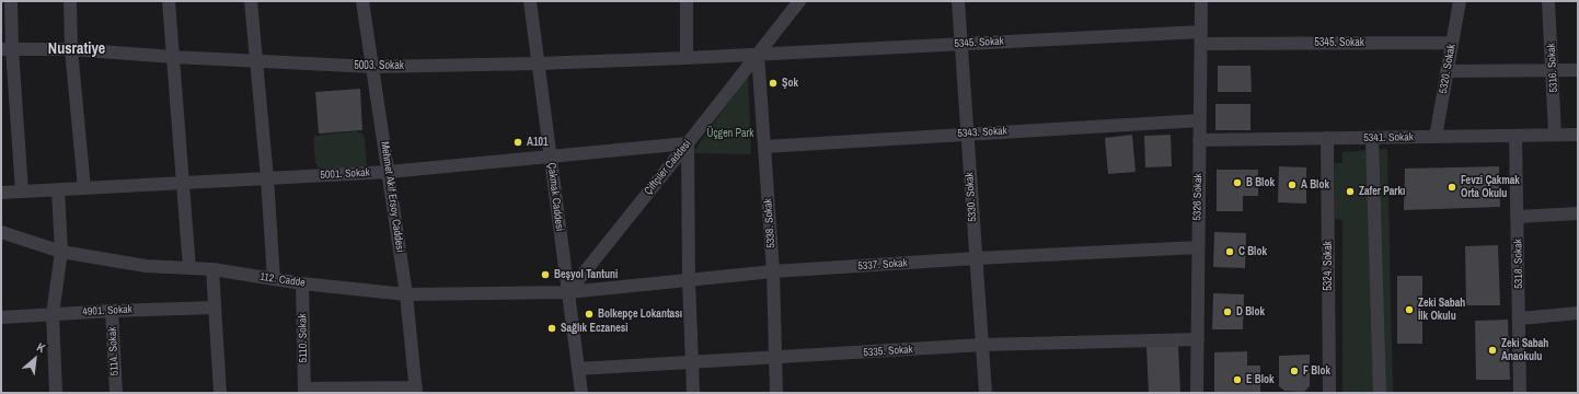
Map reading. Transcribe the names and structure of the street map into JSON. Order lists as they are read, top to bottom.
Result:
{
  "streets": {
    "street": [
      "5345. Sokak",
      "5003. Sokak",
      "5316. Sokak",
      "5320. Sokak",
      "5343. Sokak",
      "5341. Sokak",
      "Çiftçiler Caddesi",
      "5001. Sokak",
      "Mehmet Akif Ersoy Caddesi",
      "Çakmak Caddesi",
      "5330. Sokak",
      "5326 Sokak",
      "5338. Sokak",
      "5318. Sokak",
      "5337. Sokak",
      "5324. Sokak",
      "112. Cadde",
      "4901. Sokak",
      "5110. Sokak",
      "5114. Sokak",
      "5335. Sokak"
    ]
  },
  "crossings": [
    ["5345. Sokak", "5003. Sokak"],
    ["5345. Sokak", "5320. Sokak"],
    ["5345. Sokak", "Çiftçiler Caddesi"],
    ["5345. Sokak", "5330. Sokak"],
    ["5345. Sokak", "5326 Sokak"],
    ["5345. Sokak", "5338. Sokak"],
    ["5003. Sokak", "Çiftçiler Caddesi"],
    ["5003. Sokak", "Mehmet Akif Ersoy Caddesi"],
    ["5003. Sokak", "Çakmak Caddesi"],
    ["5003. Sokak", "5338. Sokak"],
    ["5316. Sokak", "5341. Sokak"],
    ["5320. Sokak", "5341. Sokak"],
    ["5343. Sokak", "5330. Sokak"],
    ["5343. Sokak", "5326 Sokak"],
    ["5343. Sokak", "5338. Sokak"],
    ["5341. Sokak", "5326 Sokak"],
    ["5341. Sokak", "5318. Sokak"],
    ["5341. Sokak", "5324. Sokak"],
    ["Çiftçiler Caddesi", "5001. Sokak"],
    ["Çiftçiler Caddesi", "Çakmak Caddesi"],
    ["Çiftçiler Caddesi", "5338. Sokak"],
    ["Çiftçiler Caddesi", "5337. Sokak"],
    ["Çiftçiler Caddesi", "112. Cadde"],
    ["5001. Sokak", "Mehmet Akif Ersoy Caddesi"],
    ["5001. Sokak", "Çakmak Caddesi"],
    ["Mehmet Akif Ersoy Caddesi", "112. Cadde"],
    ["Çakmak Caddesi", "5337. Sokak"],
    ["Çakmak Caddesi", "112. Cadde"],
    ["Çakmak Caddesi", "5335. Sokak"],
    ["5330. Sokak", "5337. Sokak"],
    ["5330. Sokak", "5335. Sokak"],
    ["5326 Sokak", "5337. Sokak"],
    ["5326 Sokak", "5335. Sokak"],
    ["5338. Sokak", "5337. Sokak"],
    ["5338. Sokak", "5335. Sokak"],
    ["5337. Sokak", "112. Cadde"],
    ["112. Cadde", "5110. Sokak"],
    ["4901. Sokak", "5114. Sokak"]
  ],
  "districts": ["Nusratiye"],
  "parks": ["Üçgen Park"],
  "places": [
    "Şok",
    "A101",
    "B Blok",
    "A Blok",
    "Fevzi Çakmak Orta Okulu",
    "Zafer Parkı",
    "C Blok",
    "Beşyol Tantuni",
    "Zeki Sabah İlk Okulu",
    "D Blok",
    "Bolkepçe Lokantası",
    "Sağlık Eczanesi",
    "Zeki Sabah Anaokulu",
    "F Blok",
    "E Blok"
  ],
  "north": "top right"
}
